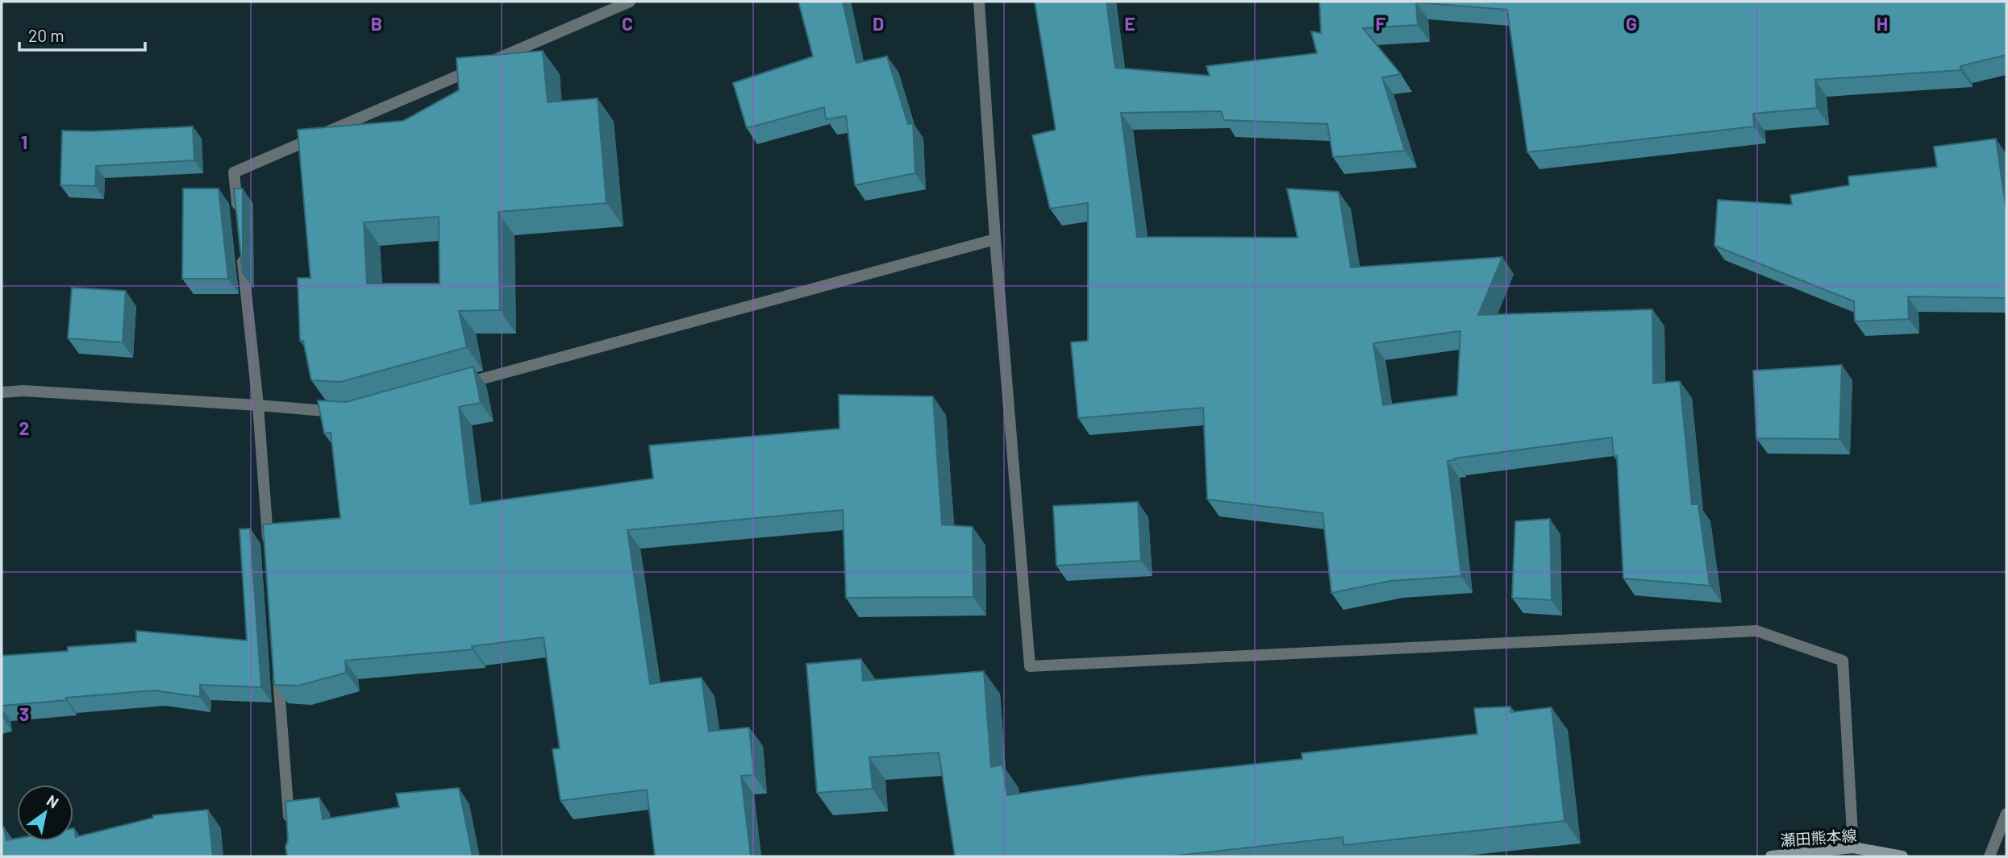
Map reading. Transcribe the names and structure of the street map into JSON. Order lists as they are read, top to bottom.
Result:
{
  "streets": {
    "main road": ["瀬田熊本線"]
  },
  "scale_bar": "20 m",
  "north": "top right",
  "grid": {
    "columns": [
      "B",
      "C",
      "D",
      "E",
      "F",
      "G",
      "H"
    ],
    "rows": ["1", "2", "3"]
  }
}
